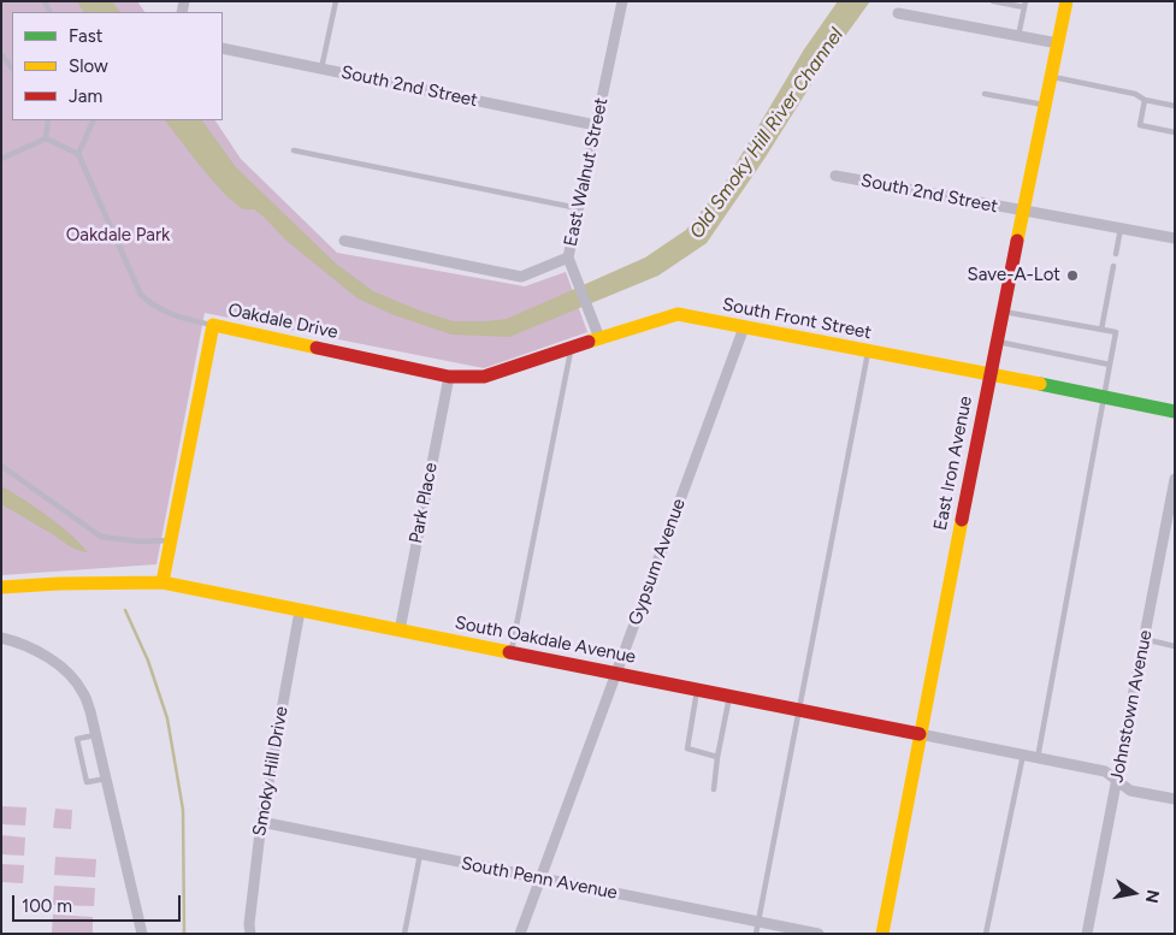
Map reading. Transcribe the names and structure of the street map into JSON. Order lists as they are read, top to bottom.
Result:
{
  "streets": {
    "street": [
      "South 2nd Street",
      "East Walnut Street",
      "South Front Street",
      "Oakdale Drive",
      "East Iron Avenue",
      "Park Place",
      "Gypsum Avenue",
      "South Oakdale Avenue",
      "Johnstown Avenue",
      "Smoky Hill Drive",
      "South Penn Avenue"
    ]
  },
  "crossings": [
    ["South 2nd Street", "East Walnut Street"],
    ["South 2nd Street", "East Iron Avenue"],
    ["East Walnut Street", "South Front Street"],
    ["East Walnut Street", "Oakdale Drive"],
    ["South Front Street", "Oakdale Drive"],
    ["South Front Street", "East Iron Avenue"],
    ["South Front Street", "Gypsum Avenue"],
    ["Oakdale Drive", "Park Place"],
    ["Oakdale Drive", "South Oakdale Avenue"],
    ["East Iron Avenue", "South Oakdale Avenue"],
    ["Park Place", "South Oakdale Avenue"],
    ["Gypsum Avenue", "South Oakdale Avenue"],
    ["Gypsum Avenue", "South Penn Avenue"],
    ["South Oakdale Avenue", "Smoky Hill Drive"],
    ["Smoky Hill Drive", "South Penn Avenue"]
  ],
  "water": ["Old Smoky Hill River Channel"],
  "parks": ["Oakdale Park"],
  "places": ["Save-A-Lot"],
  "legend": ["Fast", "Slow", "Jam"],
  "scale_bar": "100 m",
  "north": "right"
}
